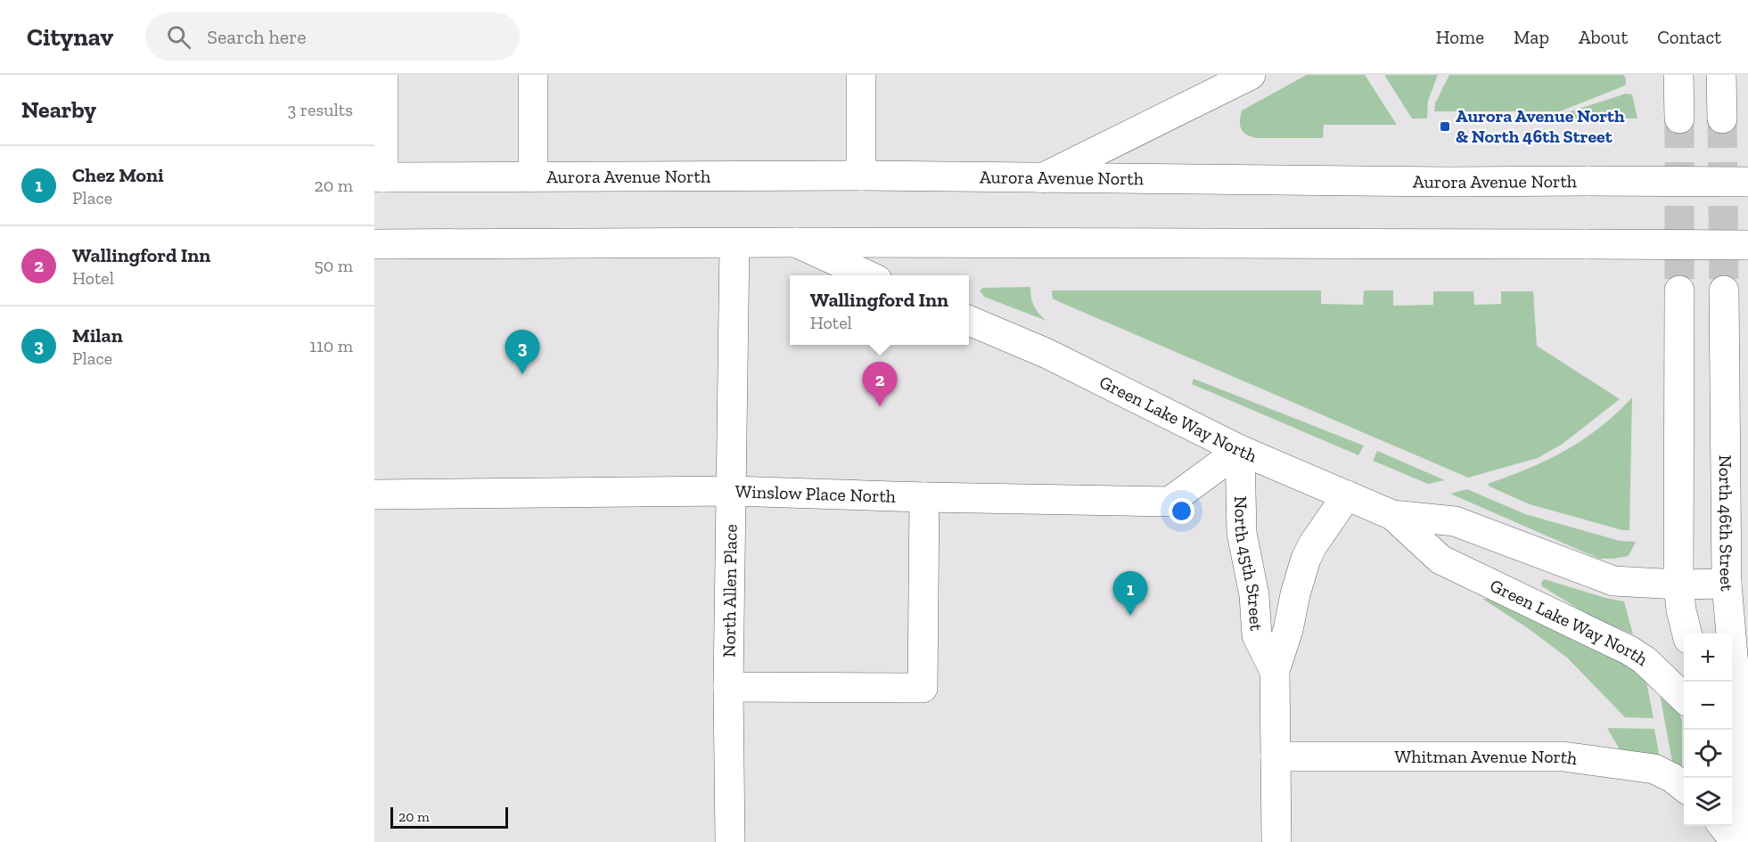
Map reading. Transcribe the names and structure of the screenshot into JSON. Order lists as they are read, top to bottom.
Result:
{
  "streets": {
    "main road": [
      "Aurora Avenue North",
      "Green Lake Way North",
      "Winslow Place North",
      "North 46th Street",
      "North 45th Street",
      "North Allen Place",
      "Whitman Avenue North"
    ]
  },
  "crossings": [
    ["Green Lake Way North", "Winslow Place North"],
    ["Green Lake Way North", "North 46th Street"],
    ["Green Lake Way North", "North 45th Street"],
    ["Winslow Place North", "North 45th Street"],
    ["Winslow Place North", "North Allen Place"],
    ["North 45th Street", "Whitman Avenue North"]
  ],
  "places": {
    "transit": ["Aurora Avenue North & North 46th Street"]
  },
  "scale_bar": "20 m",
  "page": {
    "header": "Citynav",
    "search": "Search here",
    "nav": [
      "Home",
      "Map",
      "About",
      "Contact"
    ],
    "heading": ["Nearby", "3 results"],
    "list": [
      {
        "mark": "1",
        "name": "Chez Moni",
        "note": "Place",
        "value": "20 m"
      },
      {
        "mark": "2",
        "name": "Wallingford Inn",
        "note": "Hotel",
        "value": "50 m"
      },
      {
        "mark": "3",
        "name": "Milan",
        "note": "Place",
        "value": "110 m"
      }
    ],
    "popup": ["Wallingford Inn", "Hotel"],
    "pins": ["3", "2", "1"],
    "map_buttons": ["+", "−"],
    "scale": "20 m"
  }
}
